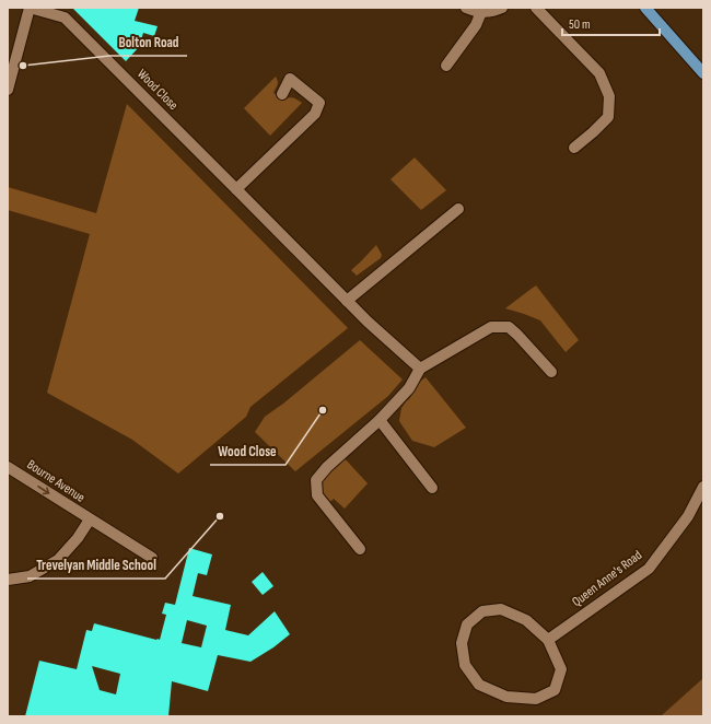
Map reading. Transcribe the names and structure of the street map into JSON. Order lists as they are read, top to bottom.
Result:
{
  "streets": {
    "street": ["Wood Close", "Bourne Avenue", "Queen Anne's Road"]
  },
  "one_way": ["Bourne Avenue"],
  "places": ["Bolton Road", "Wood Close", "Trevelyan Middle School"],
  "scale_bar": "50 m"
}
